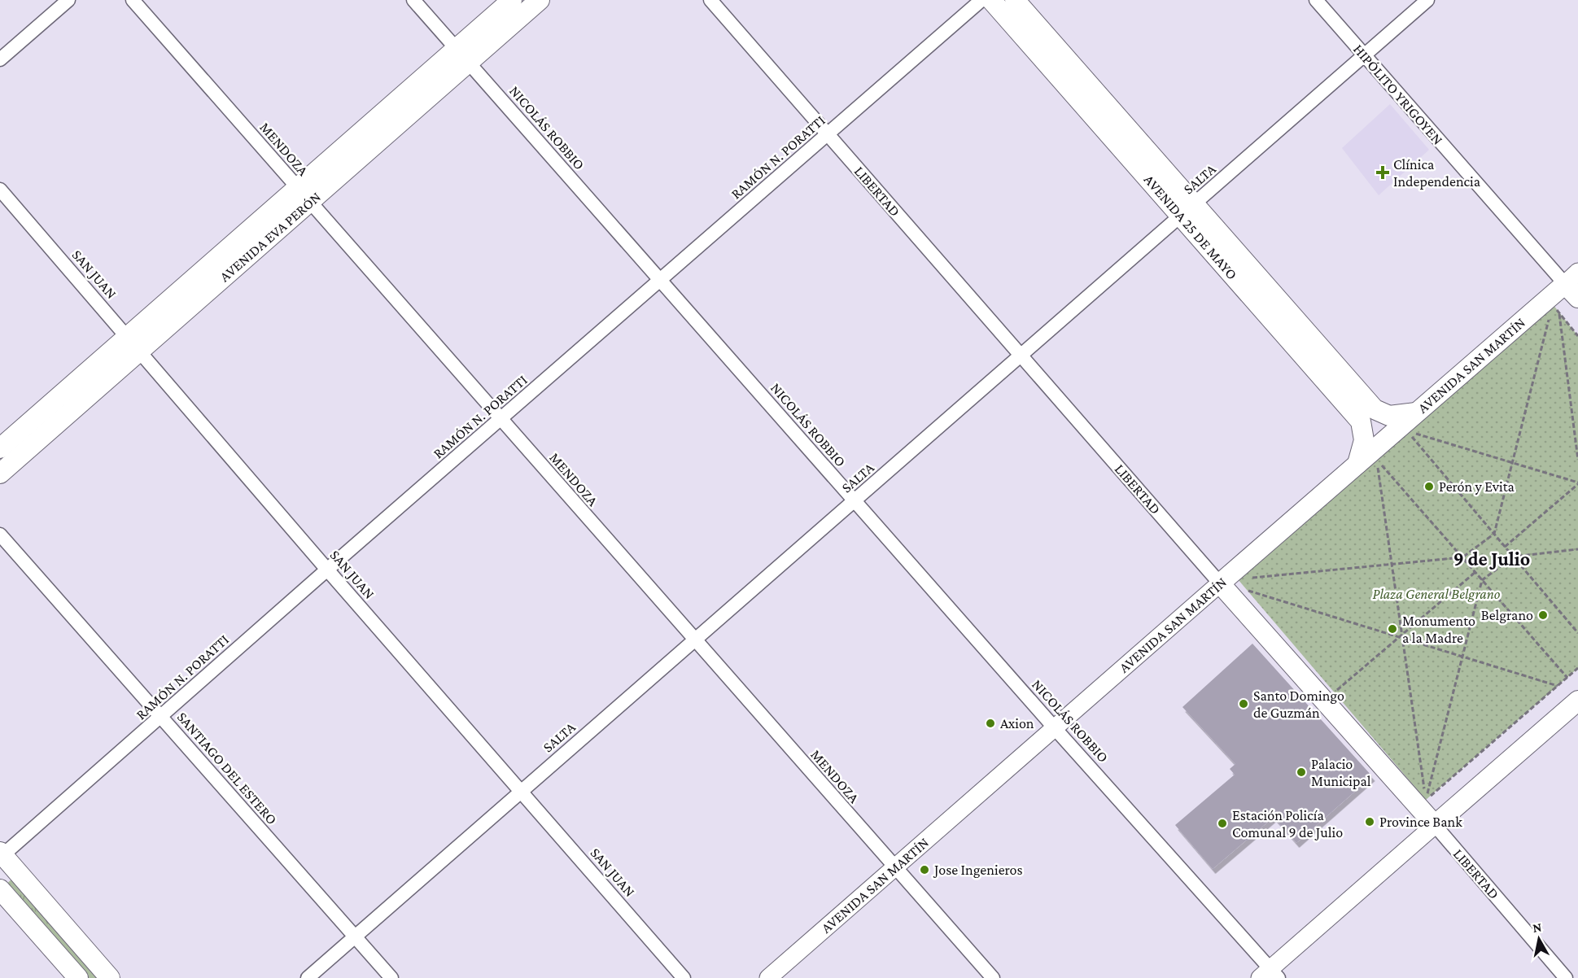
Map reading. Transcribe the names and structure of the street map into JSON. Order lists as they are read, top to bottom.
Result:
{
  "streets": {
    "main road": [
      "LIBERTAD",
      "AVENIDA 25 DE MAYO",
      "AVENIDA EVA PERÓN",
      "AVENIDA SAN MARTÍN"
    ],
    "street": [
      "HIPÓLITO YRIGOYEN",
      "NICOLÁS ROBBIO",
      "MENDOZA",
      "RAMÓN N. PORATTI",
      "SALTA",
      "SAN JUAN",
      "SANTIAGO DEL ESTERO"
    ]
  },
  "crossings": [
    ["HIPÓLITO YRIGOYEN", "SALTA"],
    ["HIPÓLITO YRIGOYEN", "AVENIDA SAN MARTÍN"],
    ["NICOLÁS ROBBIO", "RAMÓN N. PORATTI"],
    ["NICOLÁS ROBBIO", "SALTA"],
    ["NICOLÁS ROBBIO", "AVENIDA EVA PERÓN"],
    ["NICOLÁS ROBBIO", "AVENIDA SAN MARTÍN"],
    ["MENDOZA", "RAMÓN N. PORATTI"],
    ["MENDOZA", "SALTA"],
    ["MENDOZA", "AVENIDA EVA PERÓN"],
    ["MENDOZA", "AVENIDA SAN MARTÍN"],
    ["RAMÓN N. PORATTI", "LIBERTAD"],
    ["RAMÓN N. PORATTI", "SAN JUAN"],
    ["RAMÓN N. PORATTI", "SANTIAGO DEL ESTERO"],
    ["SALTA", "LIBERTAD"],
    ["SALTA", "AVENIDA 25 DE MAYO"],
    ["SALTA", "SAN JUAN"],
    ["SALTA", "SANTIAGO DEL ESTERO"],
    ["LIBERTAD", "AVENIDA SAN MARTÍN"],
    ["AVENIDA 25 DE MAYO", "AVENIDA SAN MARTÍN"],
    ["AVENIDA EVA PERÓN", "SAN JUAN"]
  ],
  "districts": ["9 de Julio"],
  "parks": ["Plaza General Belgrano"],
  "places": {
    "health": ["Clínica Independencia"],
    "other": [
      "Perón y Evita",
      "Belgrano",
      "Monumento a la Madre",
      "Santo Domingo de Guzmán",
      "Axion",
      "Palacio Municipal",
      "Province Bank",
      "Estación Policía Comunal 9 de Julio",
      "Jose Ingenieros"
    ]
  },
  "north": "top"
}
